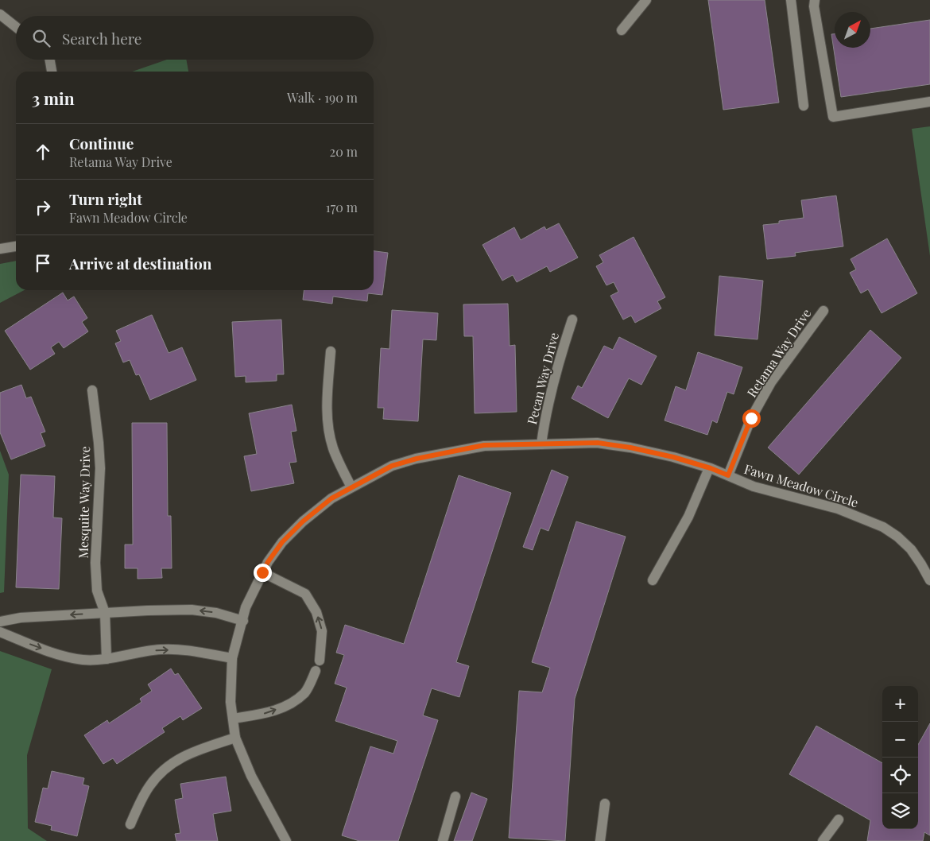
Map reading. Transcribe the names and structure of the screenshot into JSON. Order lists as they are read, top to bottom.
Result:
{
  "streets": {
    "street": [
      "Retama Way Drive",
      "Pecan Way Drive",
      "Fawn Meadow Circle",
      "Mesquite Way Drive"
    ]
  },
  "crossings": [
    ["Retama Way Drive", "Fawn Meadow Circle"],
    ["Pecan Way Drive", "Fawn Meadow Circle"]
  ],
  "north": "top right",
  "page": {
    "search": "Search here",
    "heading": ["3 min", "Walk · 190 m"],
    "list": [
      ["Continue", "Retama Way Drive", "20 m"],
      ["Turn right", "Fawn Meadow Circle", "170 m"],
      "Arrive at destination"
    ],
    "map_buttons": ["+", "−"]
  }
}
